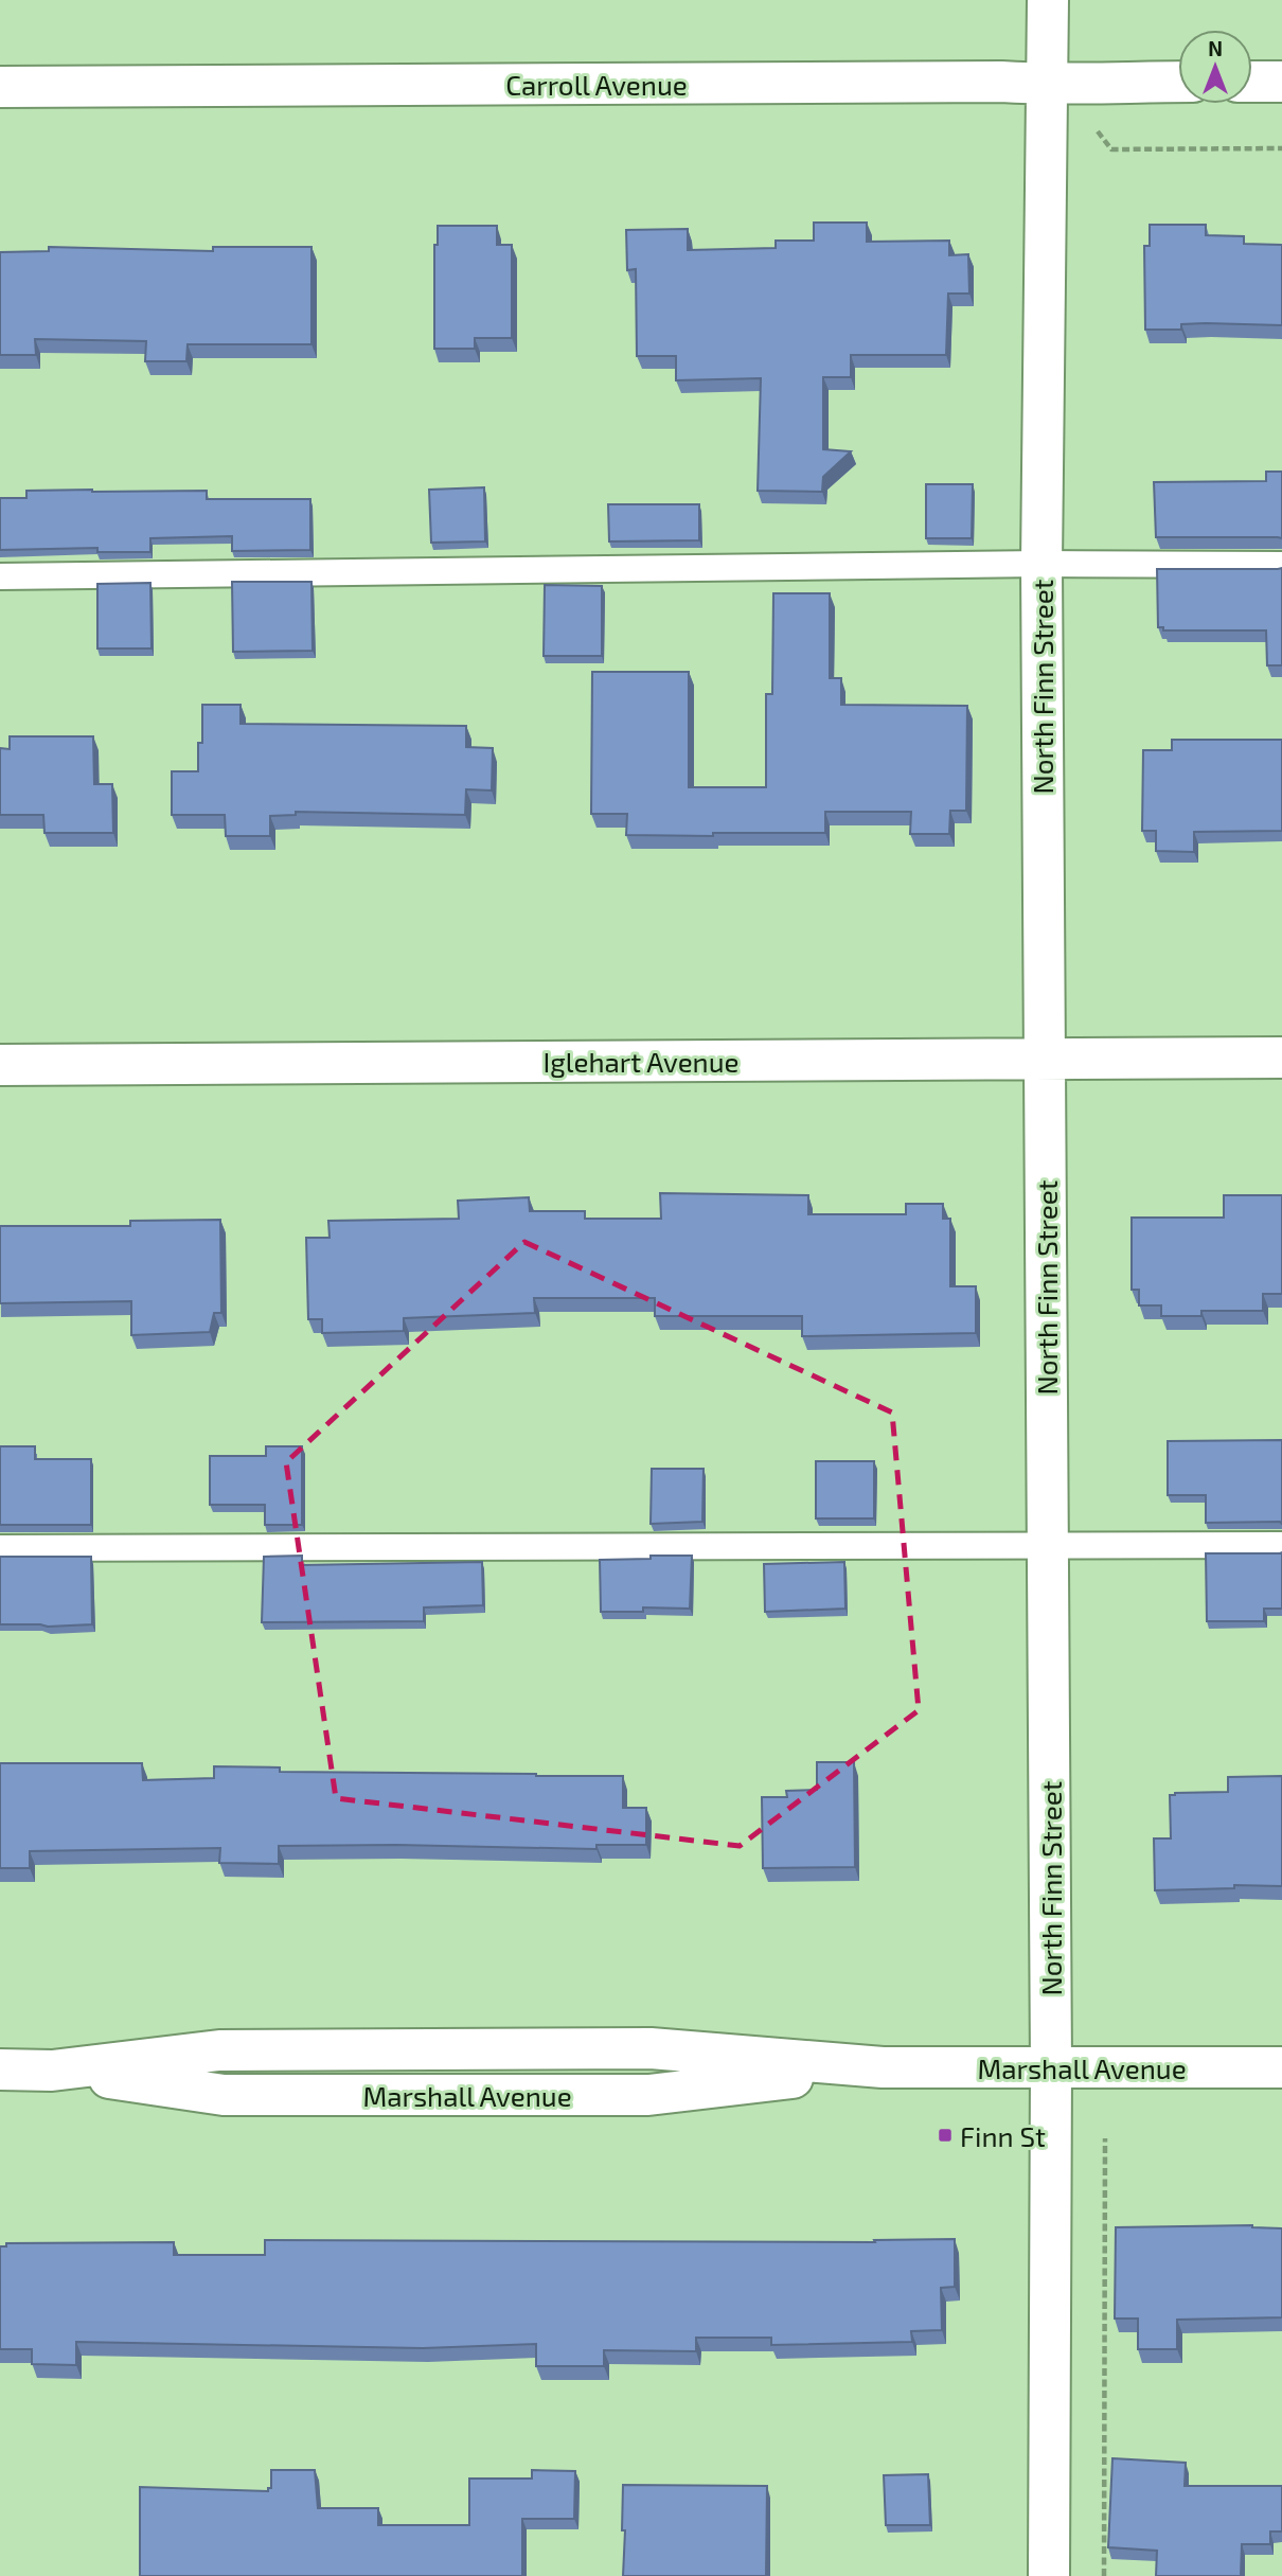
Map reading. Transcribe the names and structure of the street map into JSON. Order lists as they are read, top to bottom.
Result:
{
  "streets": {
    "street": [
      "Carroll Avenue",
      "North Finn Street",
      "Iglehart Avenue",
      "Marshall Avenue"
    ]
  },
  "crossings": [
    ["Carroll Avenue", "North Finn Street"],
    ["North Finn Street", "Iglehart Avenue"],
    ["North Finn Street", "Marshall Avenue"]
  ],
  "places": {
    "transit": ["Finn St"]
  },
  "north": "top"
}
